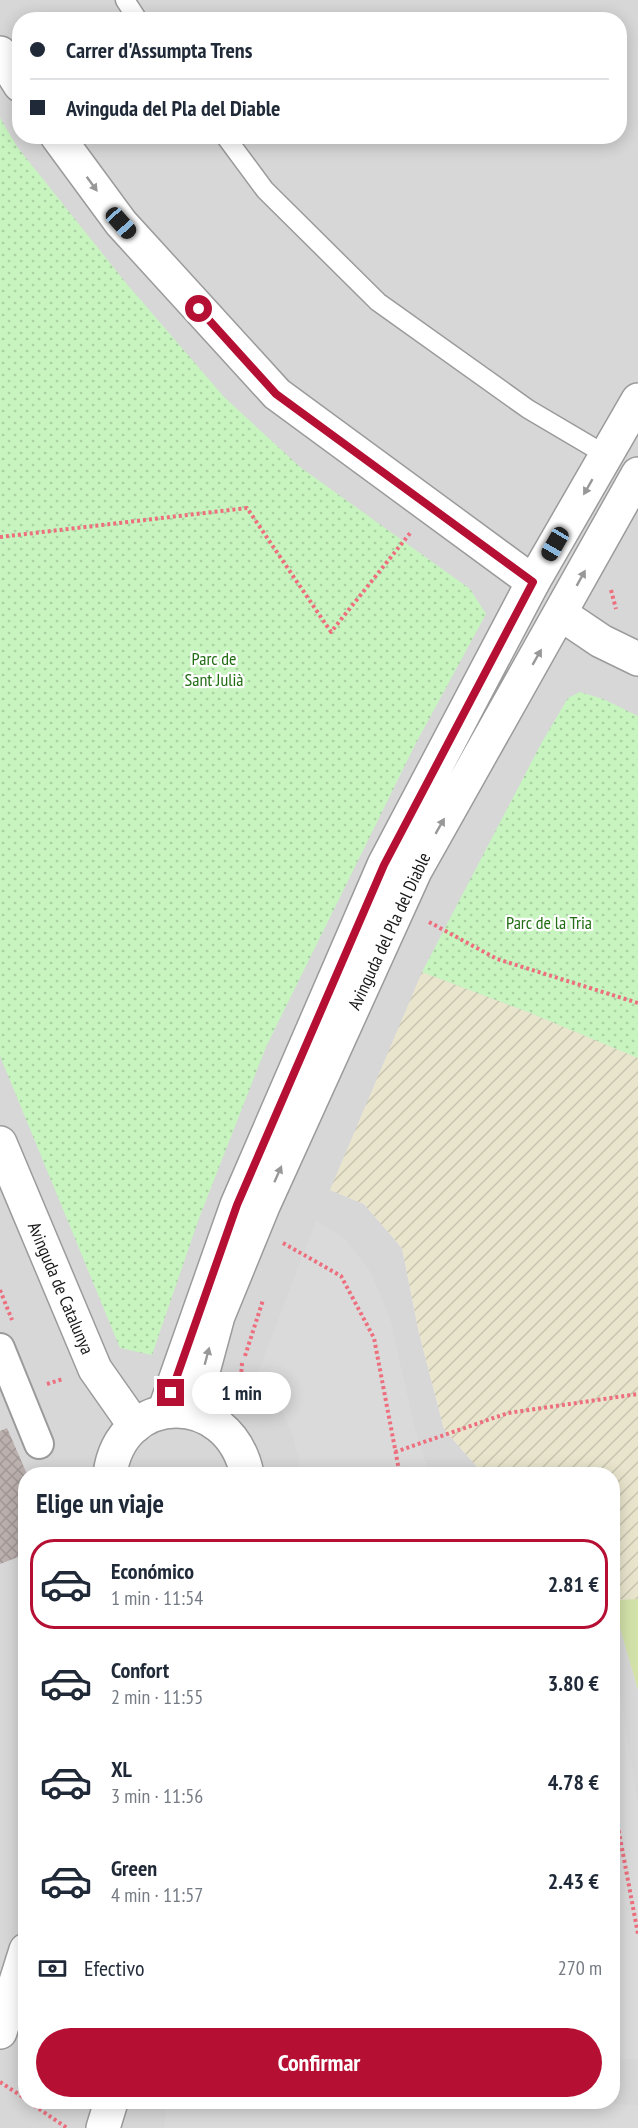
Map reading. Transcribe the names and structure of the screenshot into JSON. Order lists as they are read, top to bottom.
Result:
{
  "streets": {
    "street": ["Avinguda del Pla del Diable", "Avinguda de Catalunya"]
  },
  "parks": ["Parc de Sant Julià", "Parc de la Tria"],
  "page": {
    "banner": ["Carrer d'Assumpta Trens", "Avinguda del Pla del Diable"],
    "bubble": "1 min",
    "heading": "Elige un viaje",
    "list": [
      {
        "name": "Económico",
        "note": "1 min · 11:54",
        "value": "2.81 €"
      },
      {
        "name": "Confort",
        "note": "2 min · 11:55",
        "value": "3.80 €"
      },
      {
        "name": "XL",
        "note": "3 min · 11:56",
        "value": "4.78 €"
      },
      {
        "name": "Green",
        "note": "4 min · 11:57",
        "value": "2.43 €"
      }
    ],
    "pay": ["Efectivo", "270 m"],
    "buttons": "Confirmar"
  }
}
